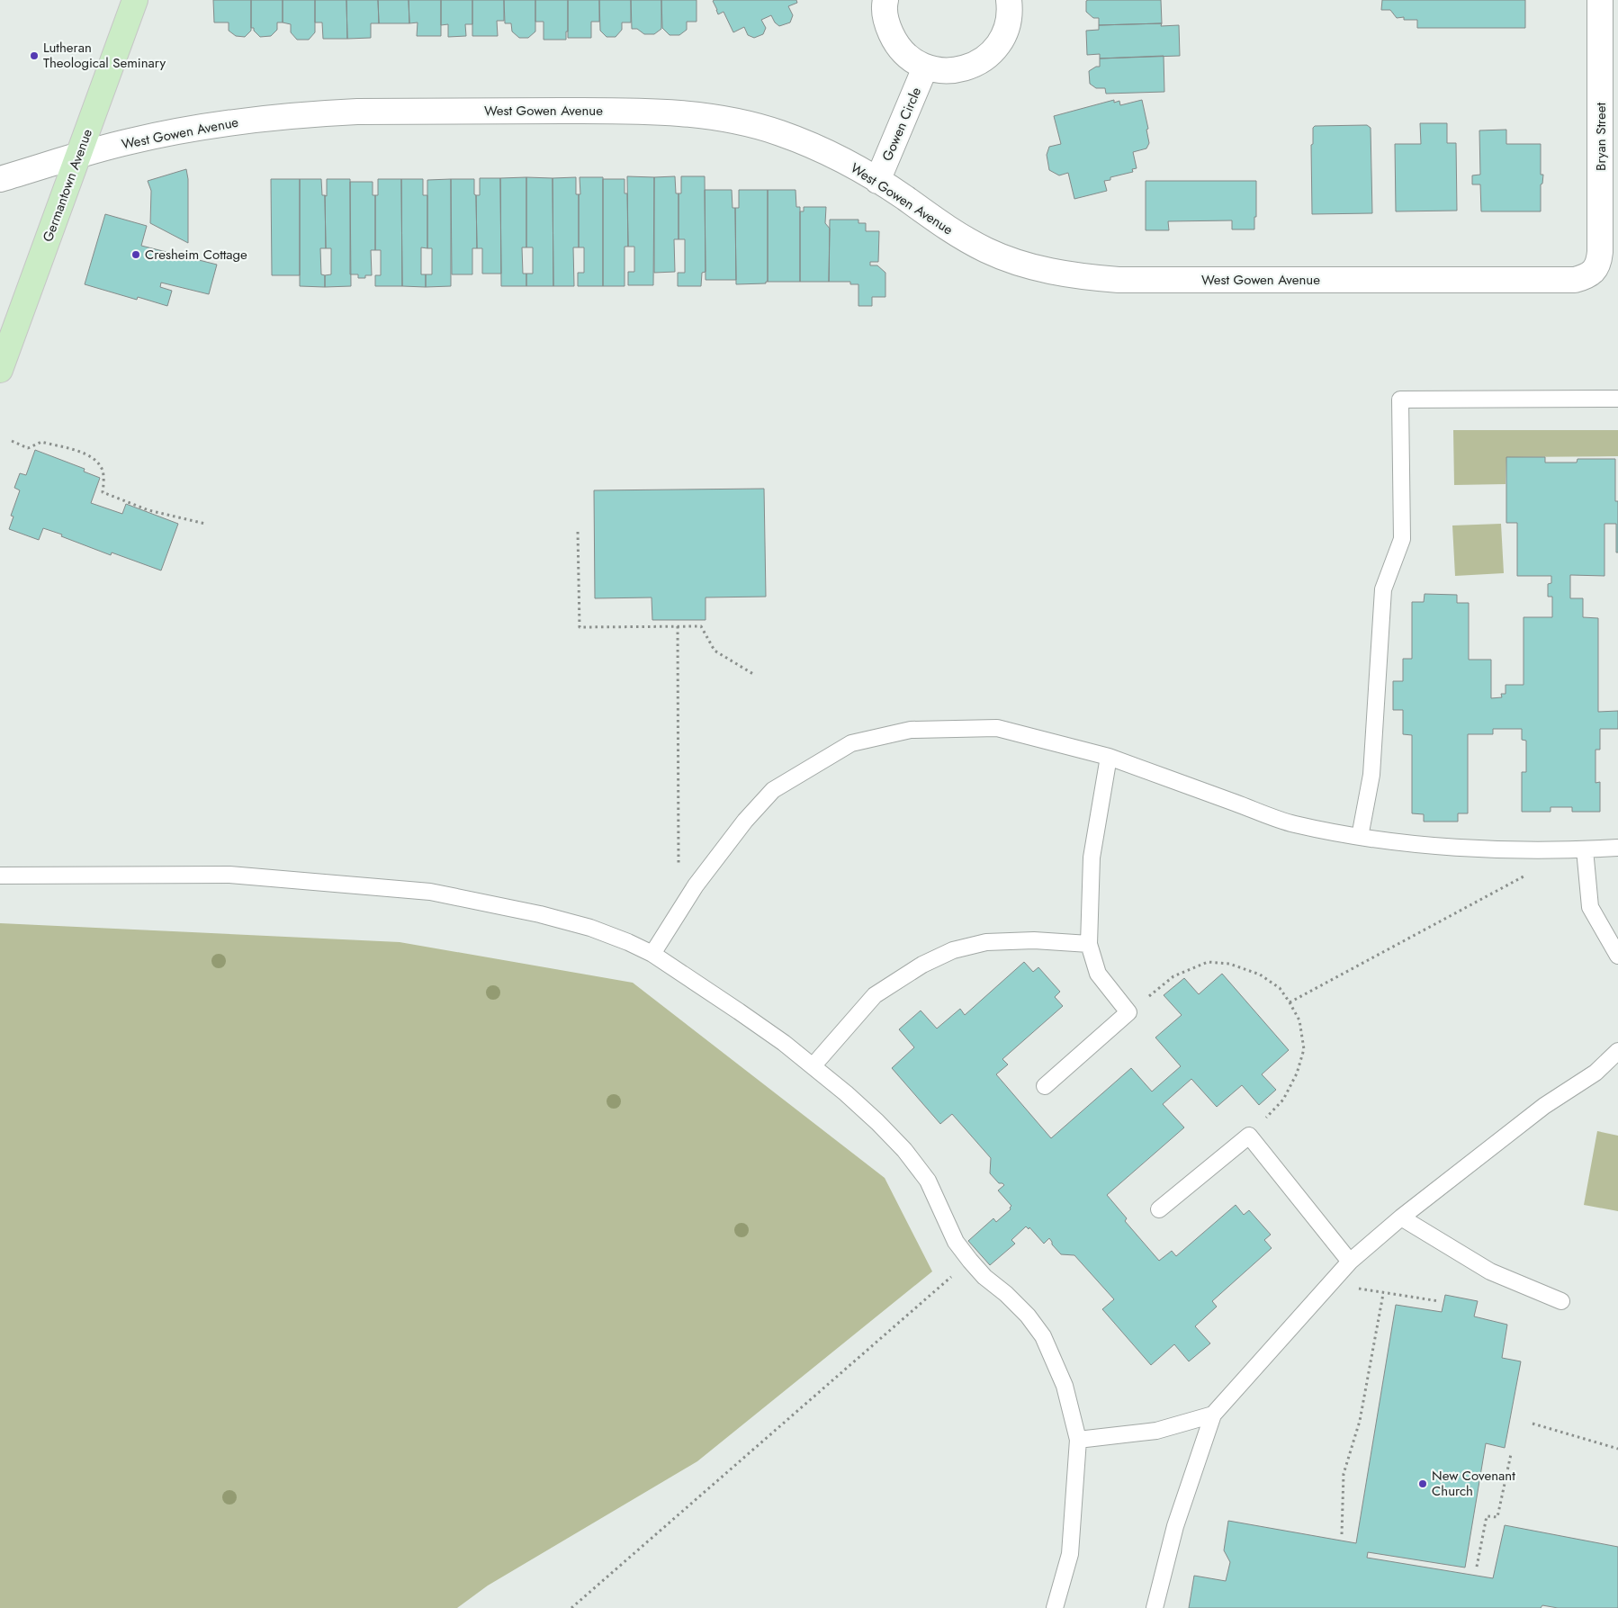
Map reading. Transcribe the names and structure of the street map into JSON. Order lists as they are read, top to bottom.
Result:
{
  "streets": {
    "main road": ["Germantown Avenue"],
    "street": ["West Gowen Avenue", "Gowen Circle", "Bryan Street"]
  },
  "crossings": [
    ["West Gowen Avenue", "Gowen Circle"],
    ["West Gowen Avenue", "Bryan Street"],
    ["West Gowen Avenue", "Germantown Avenue"]
  ],
  "places": ["Lutheran Theological Seminary", "Cresheim Cottage", "New Covenant Church"]
}
